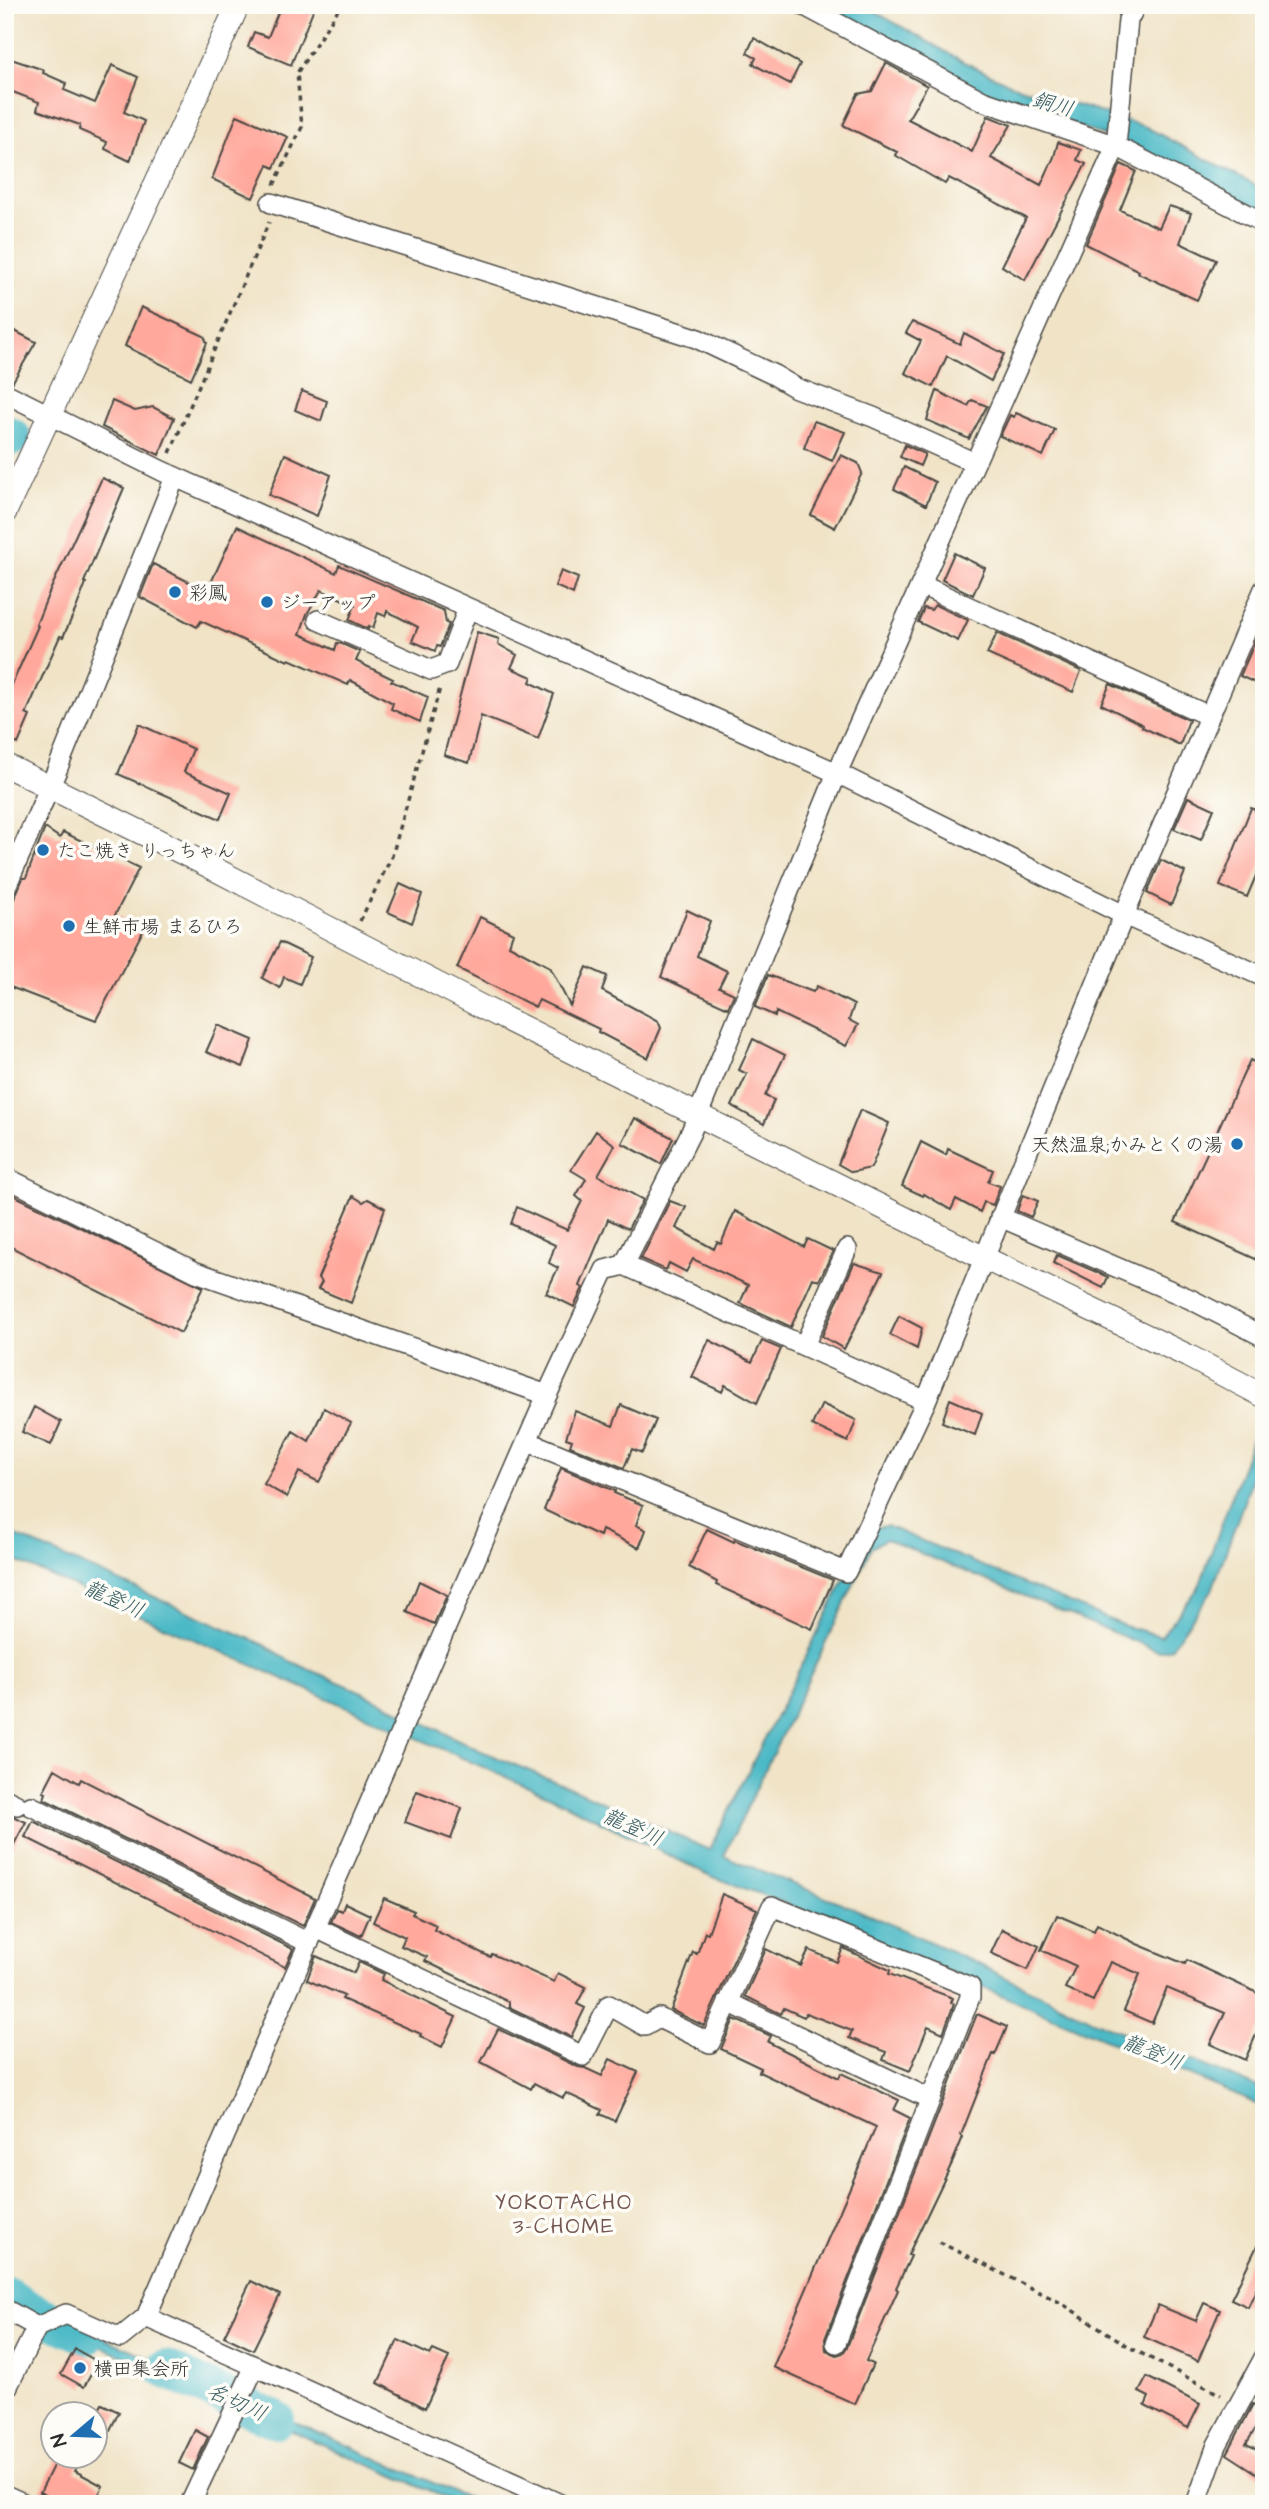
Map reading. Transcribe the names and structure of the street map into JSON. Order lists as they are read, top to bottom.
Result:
{
  "districts": ["YOKOTACHO 3-CHOME"],
  "water": ["銅川", "龍登川", "名切川"],
  "places": [
    "彩鳳",
    "ジーアップ",
    "たこ焼き りっちゃん",
    "生鮮市場 まるひろ",
    "天然温泉;かみとくの湯",
    "横田集会所"
  ],
  "north": "left"
}
